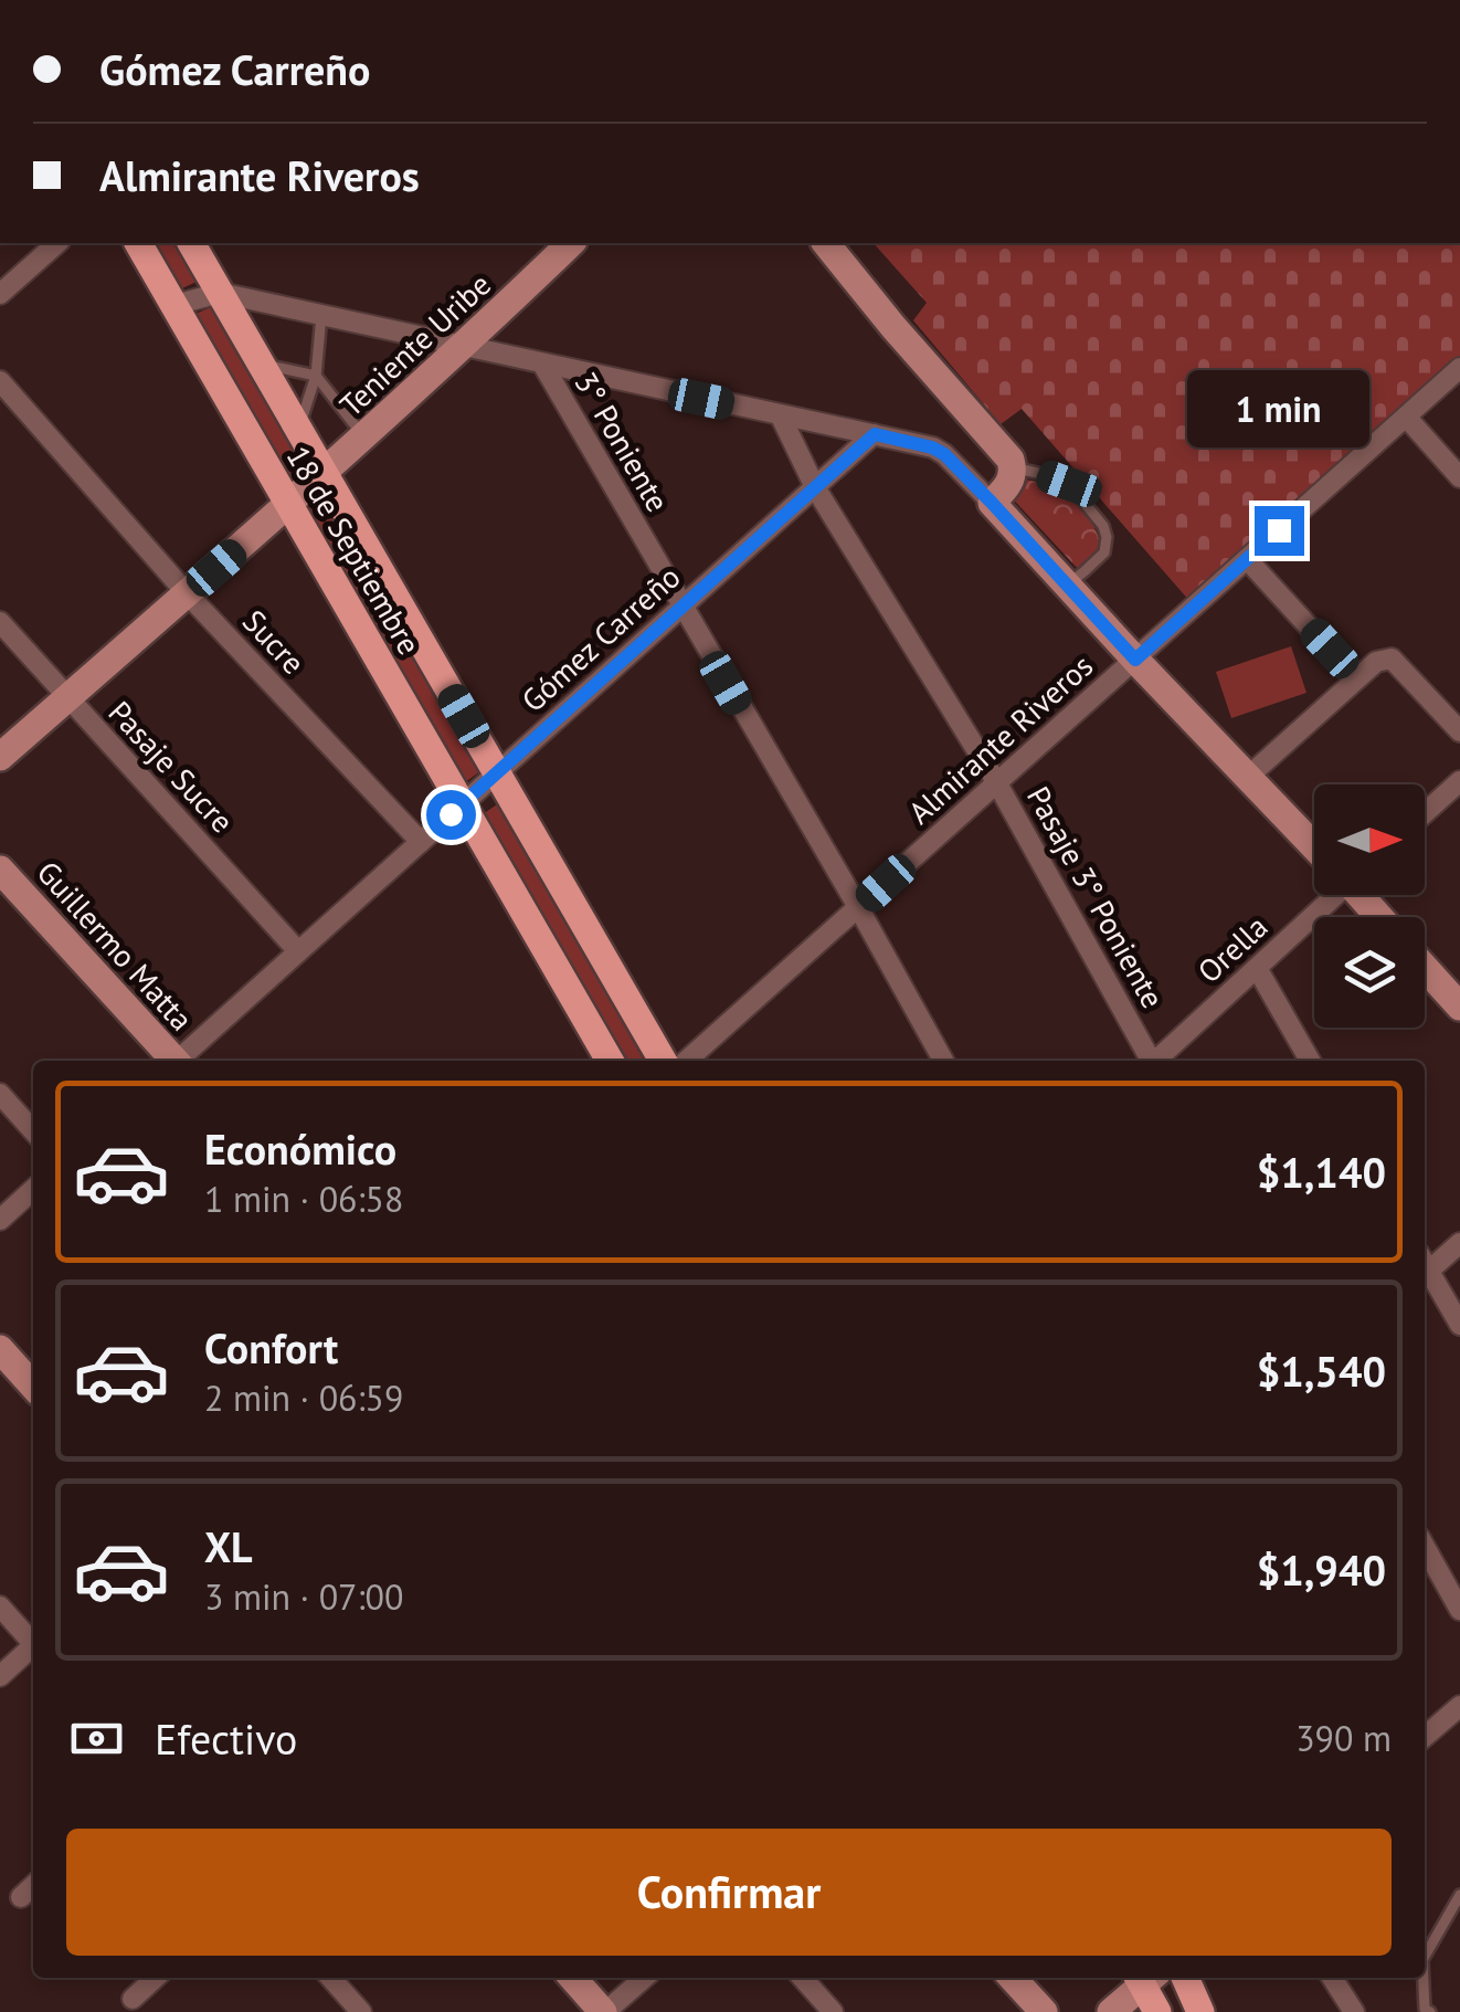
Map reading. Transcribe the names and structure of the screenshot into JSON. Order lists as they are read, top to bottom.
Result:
{
  "streets": {
    "main road": ["18 de Septiembre"],
    "street": [
      "Teniente Uribe",
      "3° Poniente",
      "Gómez Carreño",
      "Sucre",
      "Almirante Riveros",
      "Pasaje Sucre",
      "Pasaje 3° Poniente",
      "Guillermo Matta",
      "Orella"
    ]
  },
  "crossings": [
    ["Teniente Uribe", "18 de Septiembre"],
    ["Teniente Uribe", "Sucre"],
    ["Teniente Uribe", "Pasaje Sucre"],
    ["3° Poniente", "Gómez Carreño"],
    ["3° Poniente", "Almirante Riveros"],
    ["18 de Septiembre", "Gómez Carreño"],
    ["Gómez Carreño", "Sucre"],
    ["Gómez Carreño", "Pasaje Sucre"],
    ["Gómez Carreño", "Pasaje 3° Poniente"],
    ["Almirante Riveros", "Pasaje 3° Poniente"]
  ],
  "north": "right",
  "page": {
    "banner": ["Gómez Carreño", "Almirante Riveros"],
    "bubble": "1 min",
    "list": [
      {
        "name": "Económico",
        "note": "1 min · 06:58",
        "value": "$1,140"
      },
      {
        "name": "Confort",
        "note": "2 min · 06:59",
        "value": "$1,540"
      },
      {
        "name": "XL",
        "note": "3 min · 07:00",
        "value": "$1,940"
      }
    ],
    "pay": ["Efectivo", "390 m"],
    "buttons": "Confirmar"
  }
}
